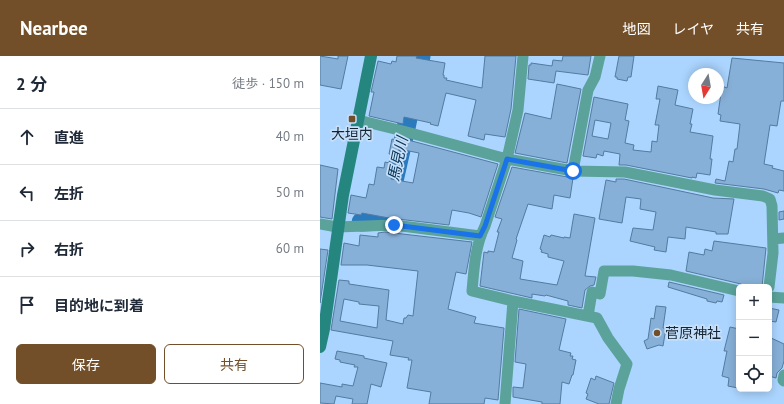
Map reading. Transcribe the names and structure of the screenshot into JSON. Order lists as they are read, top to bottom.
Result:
{
  "water": ["馬見川"],
  "places": {
    "transit": ["大垣内"],
    "other": ["菅原神社"]
  },
  "north": "bottom",
  "page": {
    "header": "Nearbee",
    "nav": ["地図", "レイヤ", "共有"],
    "heading": ["2 分", "徒歩 · 150 m"],
    "list": [
      ["直進", "40 m"],
      ["左折", "50 m"],
      ["右折", "60 m"],
      "目的地に到着"
    ],
    "map_buttons": ["+", "−"],
    "buttons": ["保存", "共有"]
  }
}
